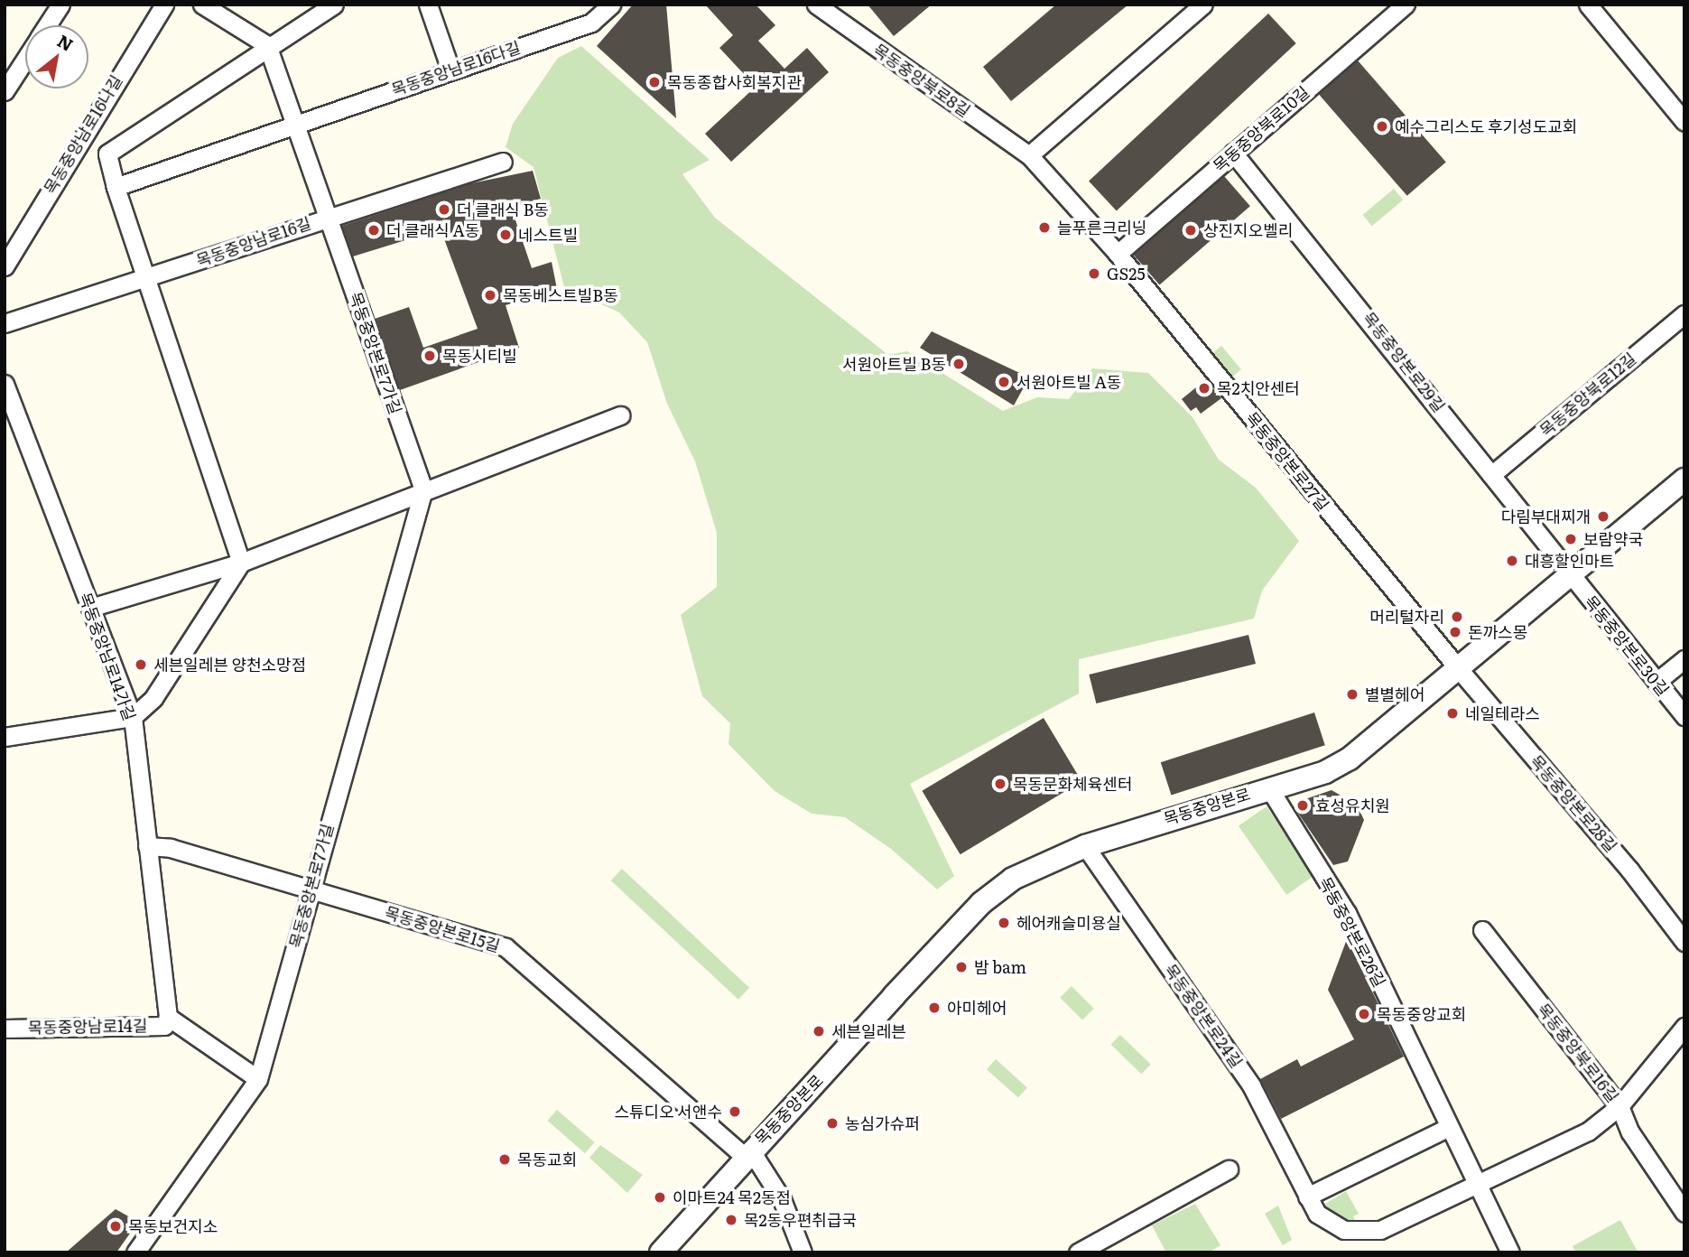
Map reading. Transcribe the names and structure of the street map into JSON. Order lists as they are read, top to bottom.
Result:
{
  "streets": {
    "street": [
      "목동중앙남로16다길",
      "목동중앙북로8길",
      "목동중앙북로10길",
      "목동중앙남로16나길",
      "목동중앙남로16길",
      "목동중앙본로7가길",
      "목동중앙본로29길",
      "목동중앙북로12길",
      "목동중앙본로27길",
      "목동중앙본로30길",
      "목동중앙남로14가길",
      "목동중앙본로28길",
      "목동중앙본로",
      "목동중앙본로15길",
      "목동중앙본로26길",
      "목동중앙본로24길",
      "목동중앙남로14길",
      "목동중앙북로16길"
    ]
  },
  "crossings": [
    ["목동중앙북로8길", "목동중앙북로10길"],
    ["목동중앙북로8길", "목동중앙본로27길"],
    ["목동중앙북로10길", "목동중앙본로29길"],
    ["목동중앙북로10길", "목동중앙본로27길"],
    ["목동중앙남로16길", "목동중앙본로7가길"],
    ["목동중앙본로7가길", "목동중앙본로15길"],
    ["목동중앙본로7가길", "목동중앙남로14길"],
    ["목동중앙본로29길", "목동중앙북로12길"],
    ["목동중앙본로29길", "목동중앙본로30길"],
    ["목동중앙본로29길", "목동중앙본로"],
    ["목동중앙본로27길", "목동중앙본로28길"],
    ["목동중앙본로27길", "목동중앙본로"],
    ["목동중앙본로30길", "목동중앙본로"],
    ["목동중앙남로14가길", "목동중앙본로15길"],
    ["목동중앙남로14가길", "목동중앙남로14길"],
    ["목동중앙본로28길", "목동중앙본로"],
    ["목동중앙본로", "목동중앙본로15길"],
    ["목동중앙본로", "목동중앙본로26길"],
    ["목동중앙본로", "목동중앙본로24길"],
    ["목동중앙본로26길", "목동중앙본로24길"]
  ],
  "places": [
    "목동종합사회복지관",
    "예수그리스도 후기성도교회",
    "더 클래식 B동",
    "늘푸른크리닝",
    "더 클래식 A동",
    "상진지오벨리",
    "네스트빌",
    "GS25",
    "목동베스트빌B동",
    "목동시티빌",
    "서원아트빌 B동",
    "서원아트빌 A동",
    "목2치안센터",
    "다림부대찌개",
    "보람약국",
    "대흥할인마트",
    "머리털자리",
    "돈까스몽",
    "세븐일레븐 양천소망점",
    "별별헤어",
    "네일테라스",
    "목동문화체육센터",
    "효성유치원",
    "헤어캐슬미용실",
    "밤 bam",
    "아미헤어",
    "목동중앙교회",
    "세븐일레븐",
    "스튜디오 서앤수",
    "농심가슈퍼",
    "목동교회",
    "이마트24 목2동점",
    "목2동우편취급국",
    "목동보건지소"
  ],
  "north": "top right"
}
